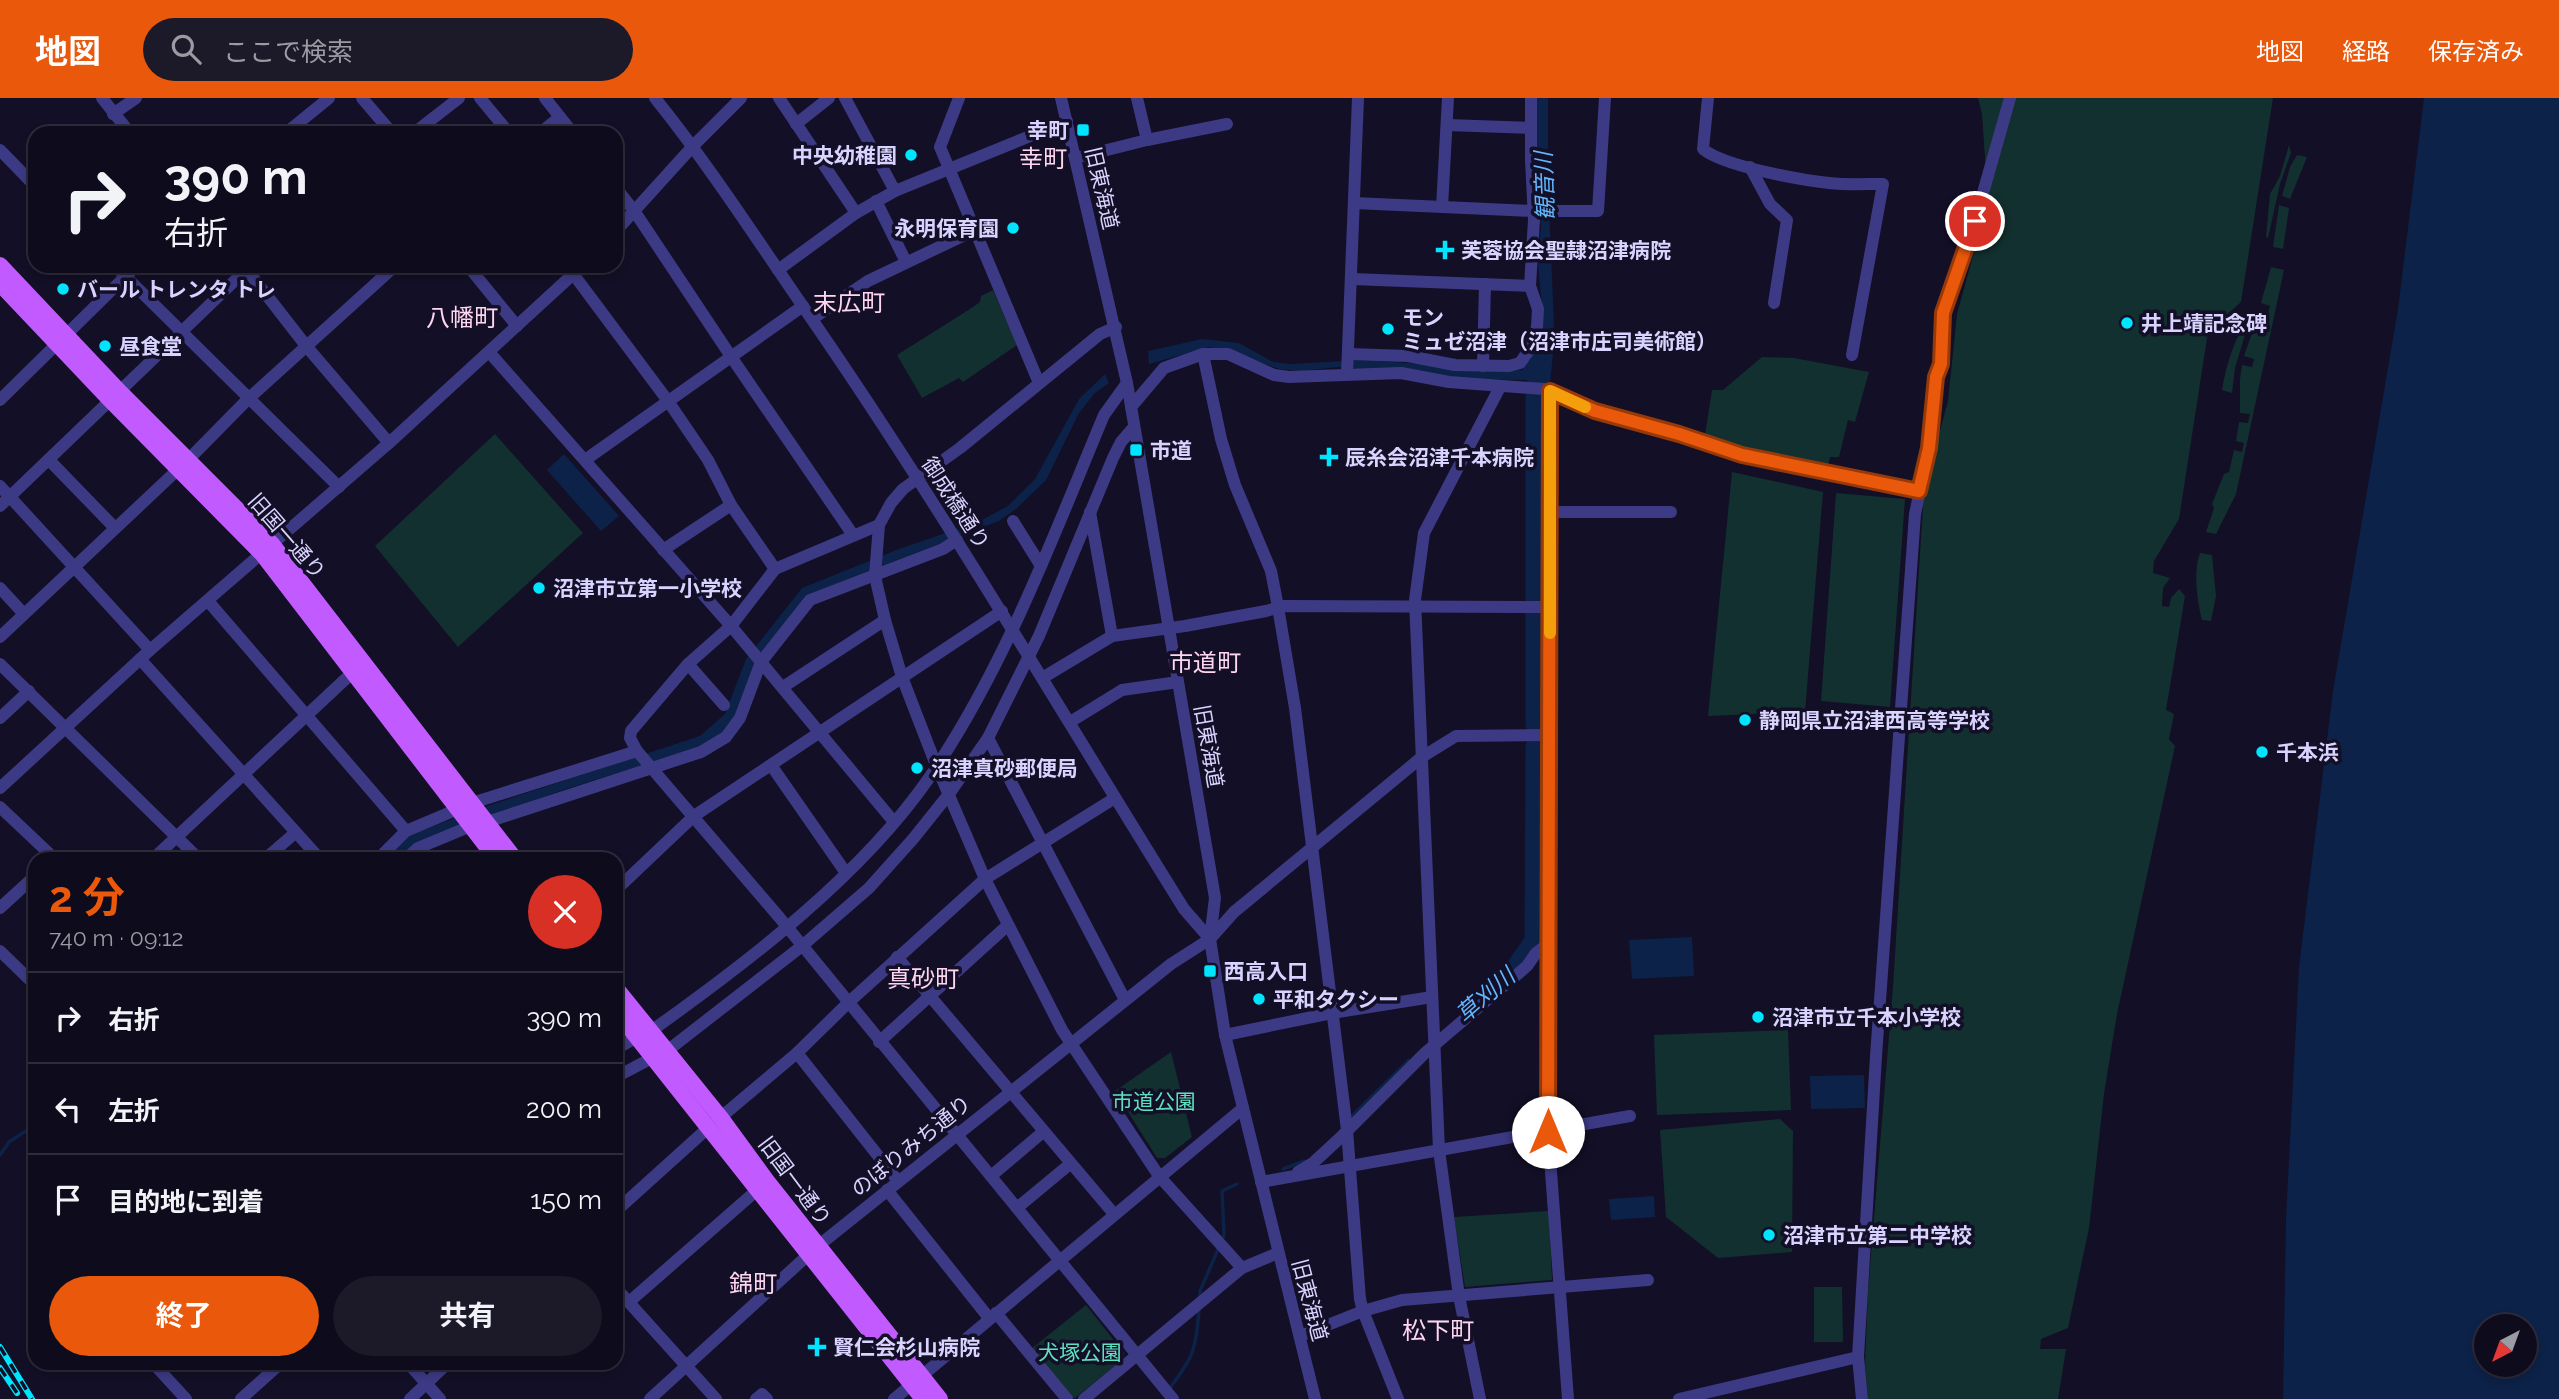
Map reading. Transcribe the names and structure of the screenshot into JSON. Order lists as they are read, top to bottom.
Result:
{
  "streets": {
    "main road": ["旧国一通り"],
    "street": ["旧東海道", "御成橋通り", "のぼりみち通り"]
  },
  "crossings": [
    ["旧東海道", "御成橋通り"],
    ["旧東海道", "のぼりみち通り"],
    ["御成橋通り", "のぼりみち通り"],
    ["旧国一通り", "のぼりみち通り"]
  ],
  "districts": [
    "幸町",
    "末広町",
    "八幡町",
    "市道町",
    "真砂町",
    "錦町",
    "松下町"
  ],
  "water": ["観音川", "草刈川"],
  "parks": ["市道公園", "犬塚公園"],
  "places": {
    "transit": ["幸町", "市道", "西高入口"],
    "other": [
      "中央幼稚園",
      "永明保育園",
      "バール トレンタ トレ",
      "井上靖記念碑",
      "モン ミュゼ沼津（沼津市庄司美術館）",
      "昼食堂",
      "沼津市立第一小学校",
      "静岡県立沼津西高等学校",
      "千本浜",
      "沼津真砂郵便局",
      "平和タクシー",
      "沼津市立千本小学校",
      "沼津市立第二中学校"
    ],
    "health": ["芙蓉協会聖隷沼津病院", "辰糸会沼津千本病院", "賢仁会杉山病院"]
  },
  "north": "bottom left",
  "page": {
    "header": "地図",
    "search": "ここで検索",
    "nav": ["地図", "経路", "保存済み"],
    "turn": ["390 m", "右折"],
    "heading": ["2 分", "740 m · 09:12"],
    "list": [
      {
        "name": "右折",
        "value": "390 m"
      },
      {
        "name": "左折",
        "value": "200 m"
      },
      {
        "name": "目的地に到着",
        "value": "150 m"
      }
    ],
    "buttons": ["終了", "共有"]
  }
}
